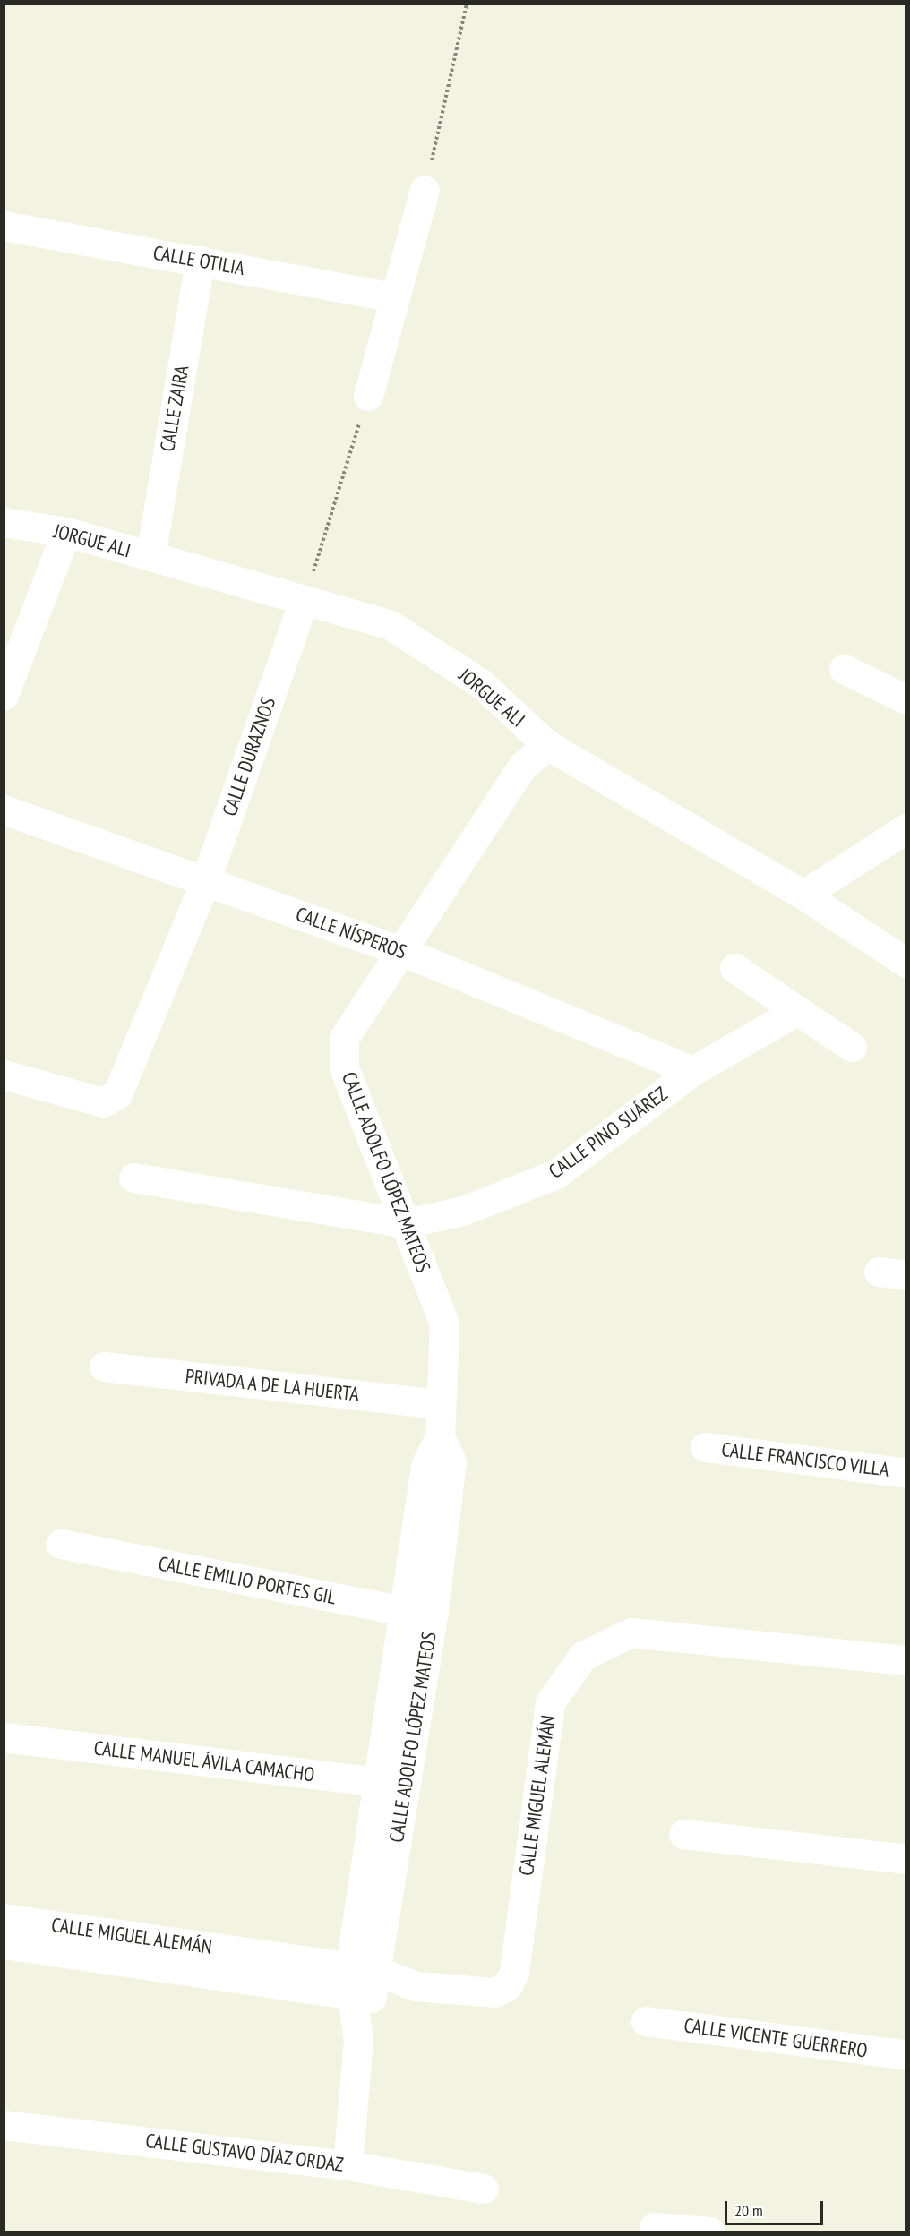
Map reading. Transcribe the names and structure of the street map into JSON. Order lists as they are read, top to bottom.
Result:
{
  "streets": {
    "street": [
      "CALLE OTILIA",
      "CALLE ZAIRA",
      "JORGUE ALI",
      "CALLE DURAZNOS",
      "CALLE NÍSPEROS",
      "CALLE PINO SUÁREZ",
      "CALLE ADOLFO LÓPEZ MATEOS",
      "PRIVADA A DE LA HUERTA",
      "CALLE FRANCISCO VILLA",
      "CALLE EMILIO PORTES GIL",
      "CALLE MANUEL ÁVILA CAMACHO",
      "CALLE MIGUEL ALEMÁN",
      "CALLE VICENTE GUERRERO",
      "CALLE GUSTAVO DÍAZ ORDAZ"
    ]
  },
  "crossings": [
    ["CALLE OTILIA", "CALLE ZAIRA"],
    ["CALLE ZAIRA", "JORGUE ALI"],
    ["JORGUE ALI", "CALLE DURAZNOS"],
    ["JORGUE ALI", "CALLE ADOLFO LÓPEZ MATEOS"],
    ["CALLE DURAZNOS", "CALLE NÍSPEROS"],
    ["CALLE NÍSPEROS", "CALLE PINO SUÁREZ"],
    ["CALLE NÍSPEROS", "CALLE ADOLFO LÓPEZ MATEOS"],
    ["CALLE PINO SUÁREZ", "CALLE ADOLFO LÓPEZ MATEOS"],
    ["CALLE ADOLFO LÓPEZ MATEOS", "PRIVADA A DE LA HUERTA"],
    ["CALLE ADOLFO LÓPEZ MATEOS", "CALLE EMILIO PORTES GIL"],
    ["CALLE ADOLFO LÓPEZ MATEOS", "CALLE MANUEL ÁVILA CAMACHO"],
    ["CALLE ADOLFO LÓPEZ MATEOS", "CALLE MIGUEL ALEMÁN"],
    ["CALLE ADOLFO LÓPEZ MATEOS", "CALLE GUSTAVO DÍAZ ORDAZ"]
  ],
  "scale_bar": "20 m"
}
